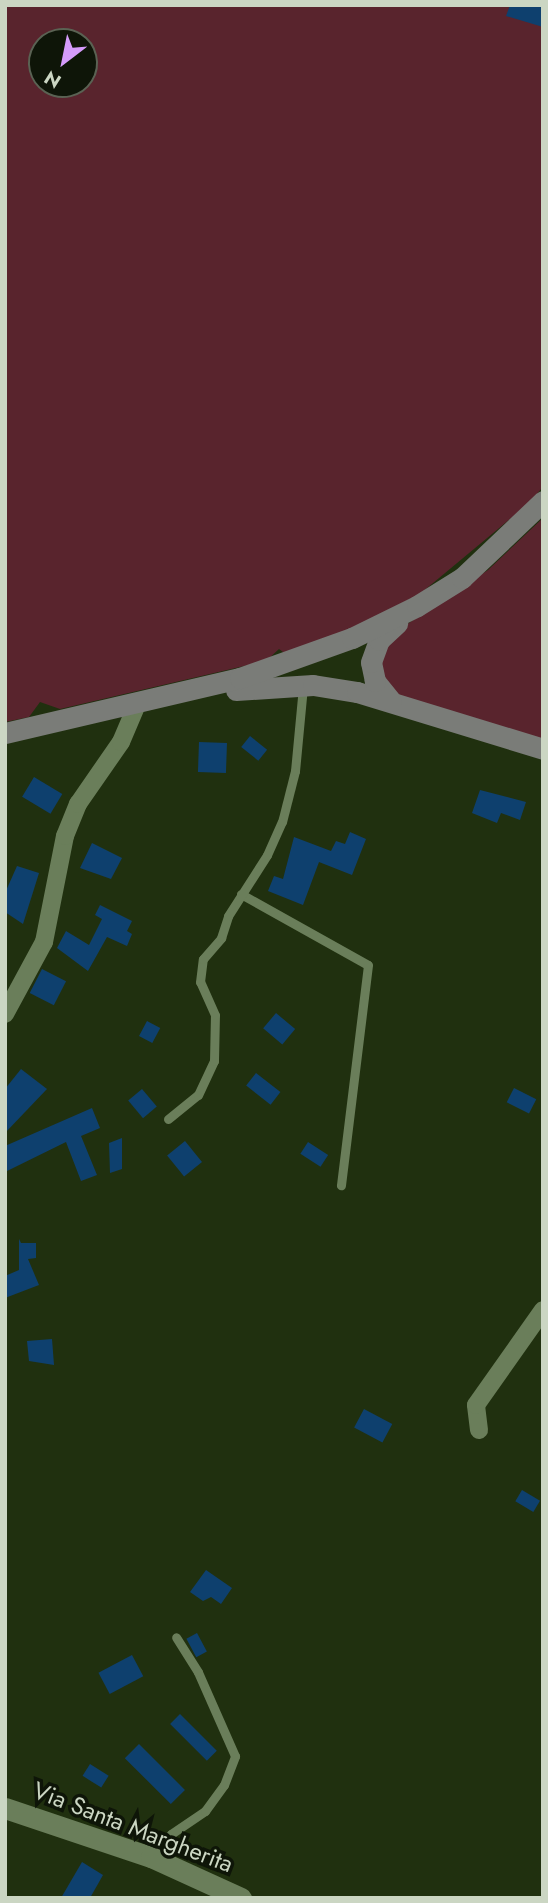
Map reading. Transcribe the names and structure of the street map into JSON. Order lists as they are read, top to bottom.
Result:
{
  "streets": {
    "street": ["Via Santa Margherita"]
  },
  "north": "bottom left"
}
